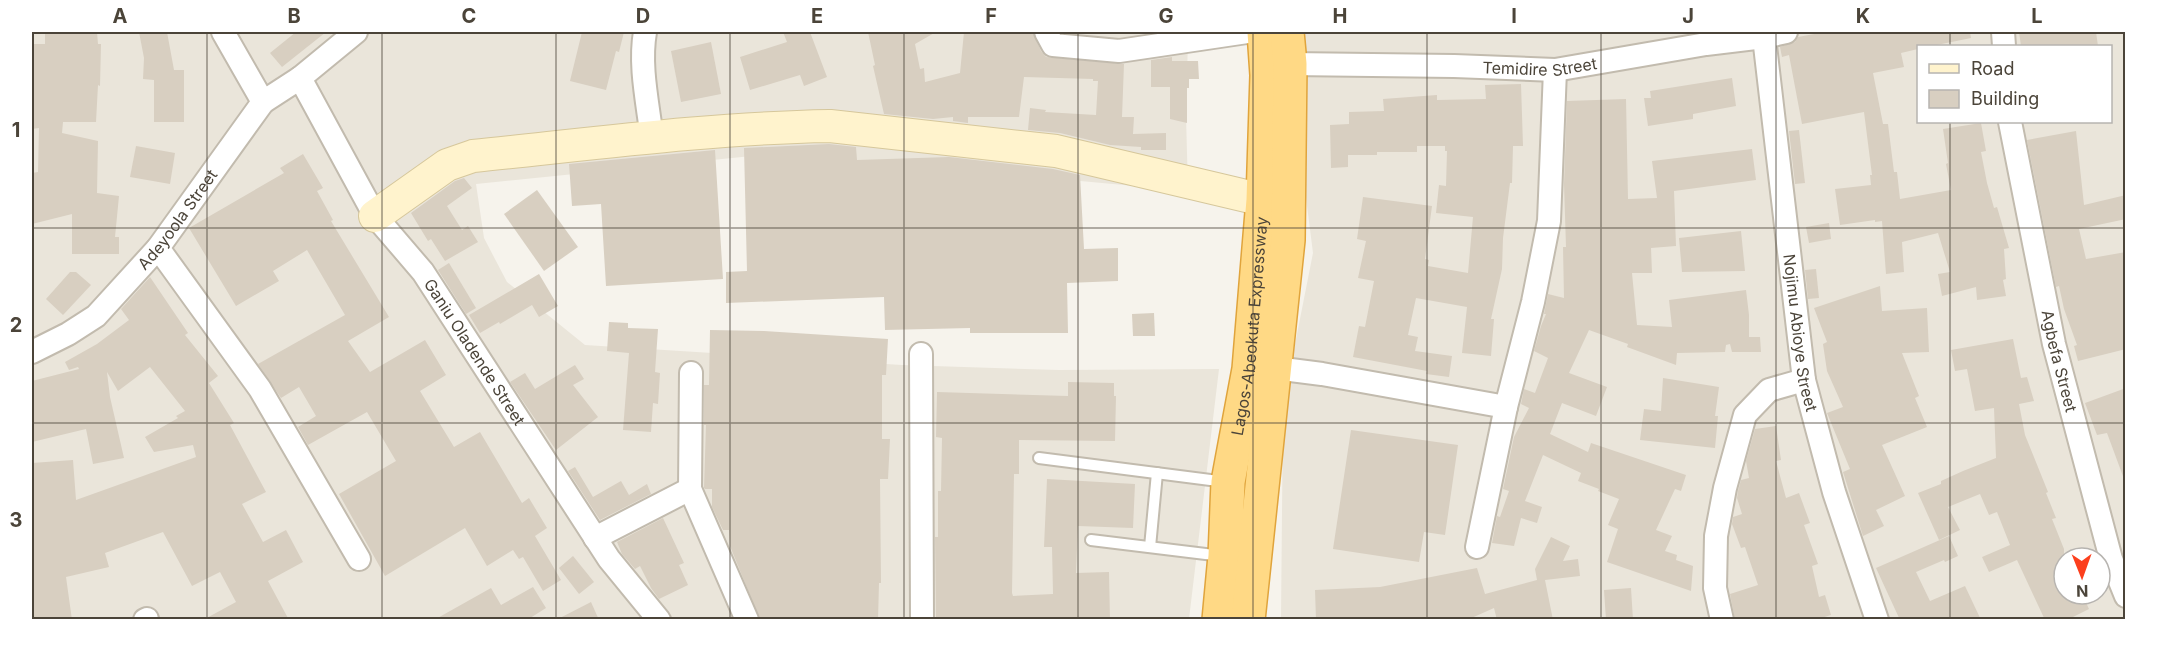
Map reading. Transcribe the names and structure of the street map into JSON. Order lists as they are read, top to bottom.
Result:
{
  "streets": {
    "highway": ["Lagos-Abeokuta Expressway"],
    "street": [
      "Temidire Street",
      "Adeyoola Street",
      "Nojimu Abioye Street",
      "Ganiu Oladende Street",
      "Agbefa Street"
    ]
  },
  "crossings": [
    ["Temidire Street", "Lagos-Abeokuta Expressway"],
    ["Temidire Street", "Nojimu Abioye Street"]
  ],
  "legend": ["Road", "Building"],
  "north": "bottom",
  "grid": {
    "columns": [
      "A",
      "B",
      "C",
      "D",
      "E",
      "F",
      "G",
      "H",
      "I",
      "J",
      "K",
      "L"
    ],
    "rows": ["1", "2", "3"]
  }
}
